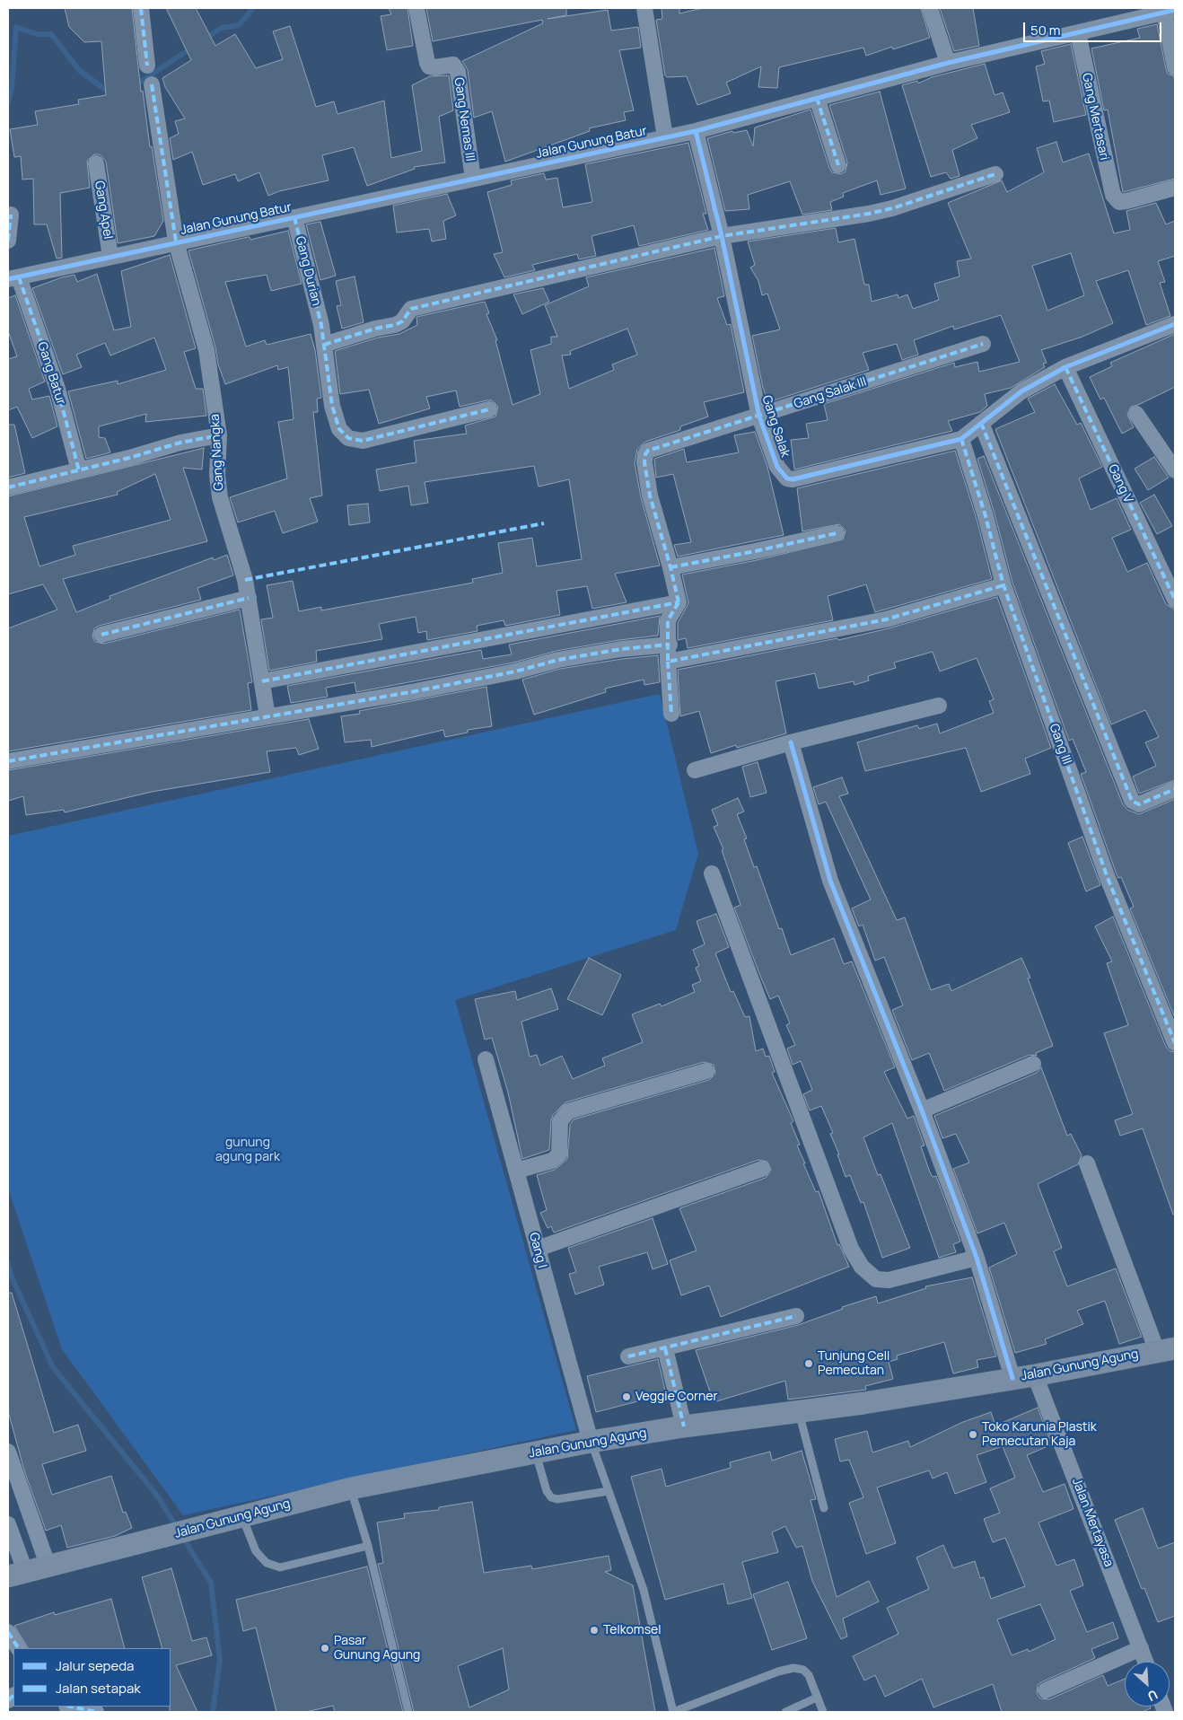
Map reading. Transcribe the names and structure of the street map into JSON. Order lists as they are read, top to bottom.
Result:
{
  "streets": {
    "main road": ["Jalan Gunung Agung"],
    "street": [
      "Gang Mertasari",
      "Gang Nemas III",
      "Jalan Gunung Batur",
      "Gang Apel",
      "Gang Durian",
      "Gang Batur",
      "Gang Salak III",
      "Gang Salak",
      "Gang Nangka",
      "Gang V",
      "Gang III",
      "Gang I",
      "Jalan Mertayasa"
    ]
  },
  "crossings": [
    ["Gang Mertasari", "Jalan Gunung Batur"],
    ["Gang Nemas III", "Jalan Gunung Batur"],
    ["Jalan Gunung Batur", "Gang Apel"],
    ["Jalan Gunung Batur", "Gang Durian"],
    ["Jalan Gunung Batur", "Gang Batur"],
    ["Jalan Gunung Batur", "Gang Salak"],
    ["Jalan Gunung Batur", "Gang Nangka"],
    ["Gang Salak III", "Gang Salak"],
    ["Gang Salak", "Gang V"],
    ["Gang Salak", "Gang III"],
    ["Gang I", "Jalan Gunung Agung"],
    ["Jalan Gunung Agung", "Jalan Mertayasa"]
  ],
  "parks": ["gunung agung park"],
  "places": [
    "Tunjung Cell Pemecutan",
    "Veggie Corner",
    "Toko Karunia Plastik Pemecutan Kaja",
    "Telkomsel",
    "Pasar Gunung Agung"
  ],
  "legend": ["Jalur sepeda", "Jalan setapak"],
  "scale_bar": "50 m",
  "north": "bottom right"
}
